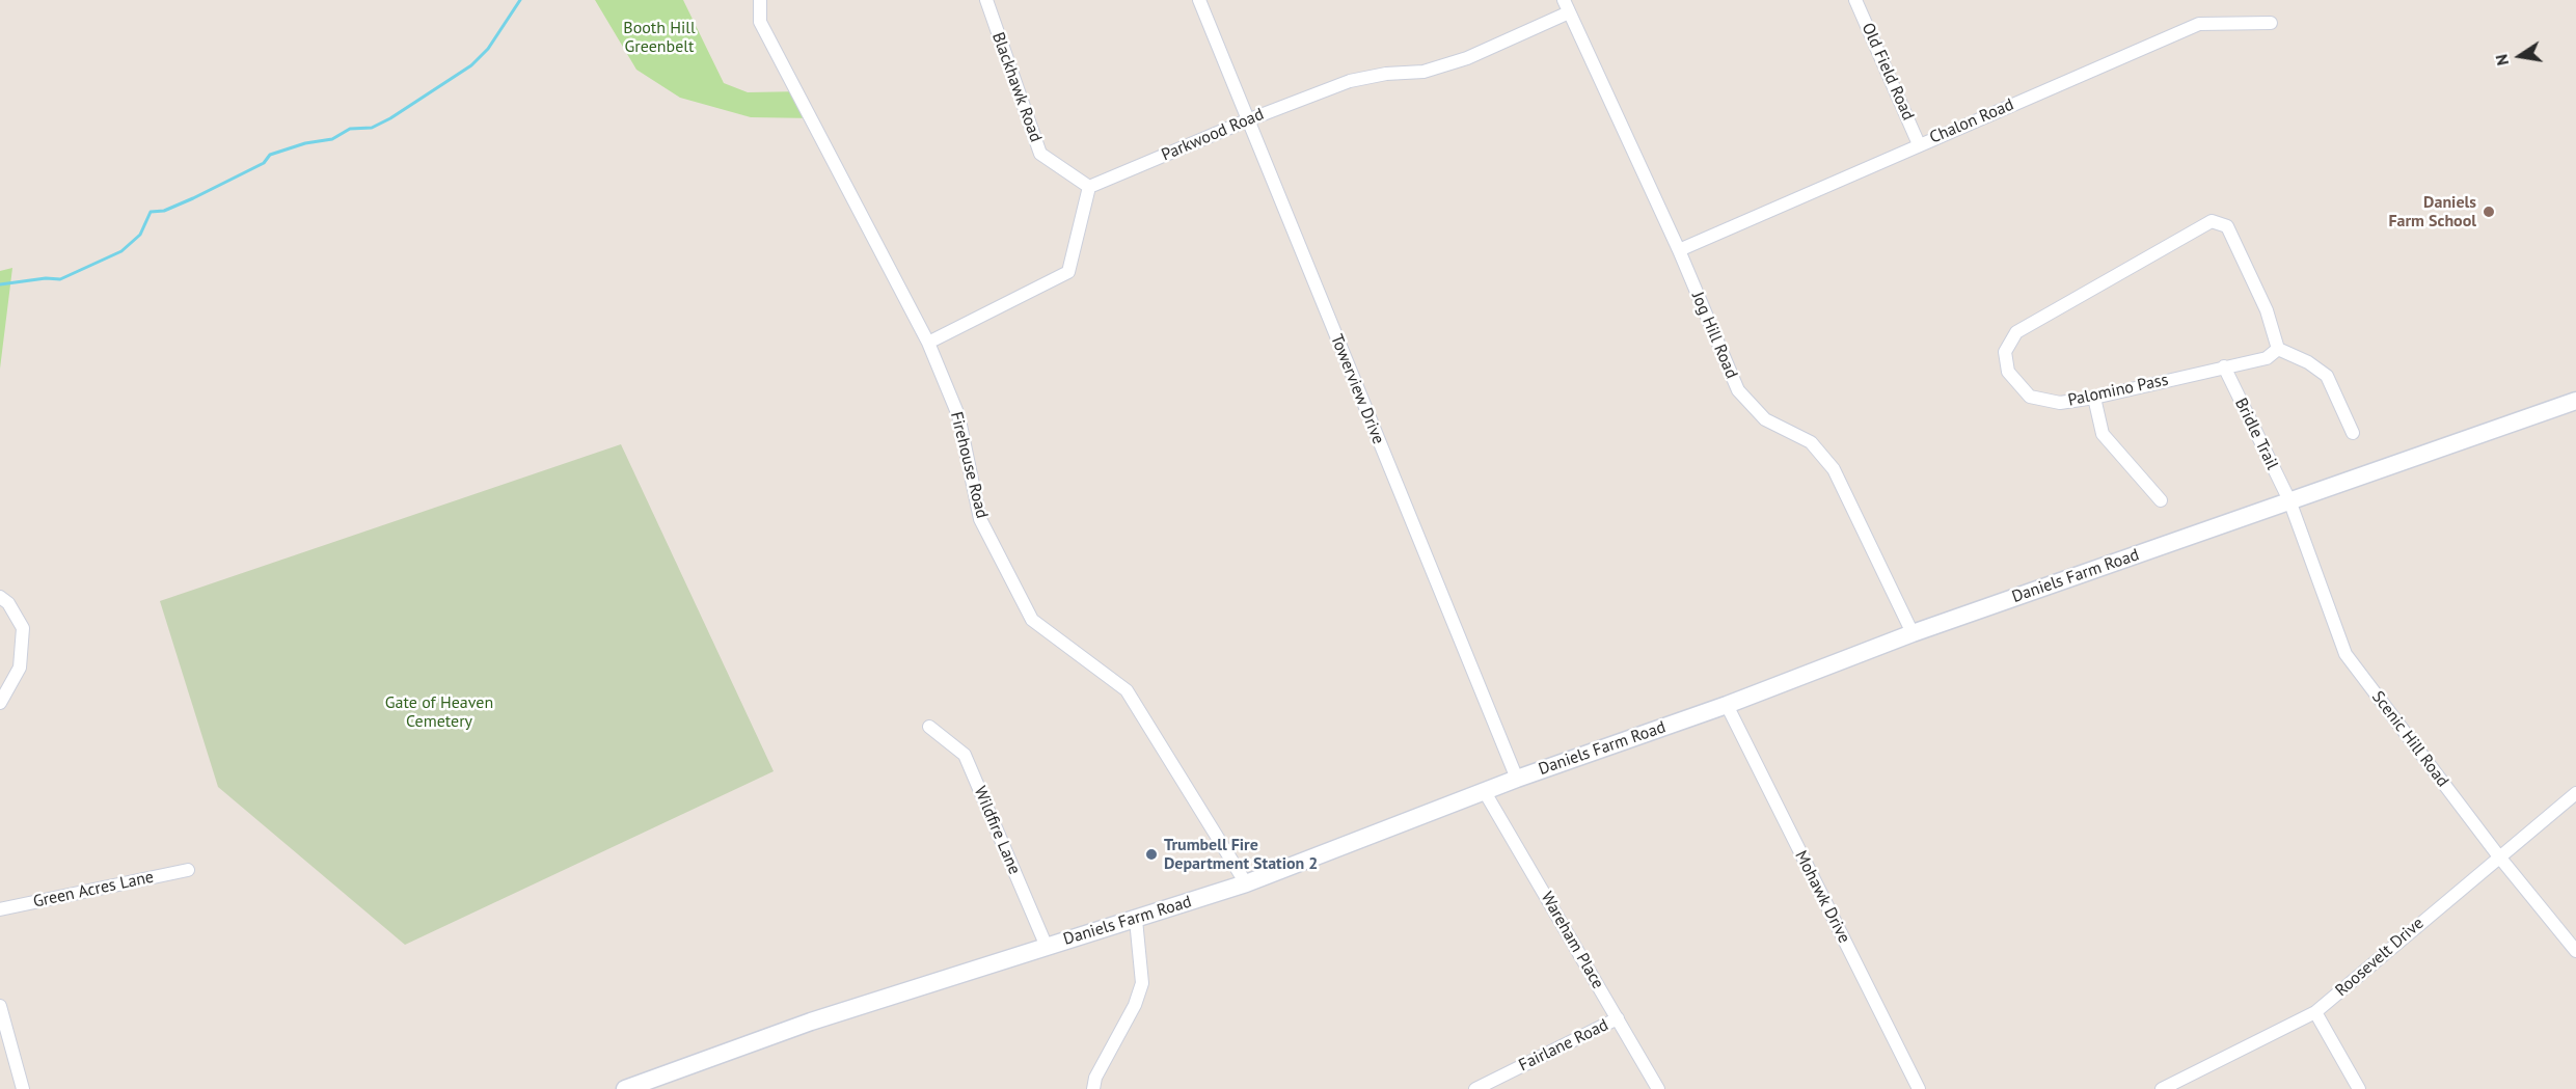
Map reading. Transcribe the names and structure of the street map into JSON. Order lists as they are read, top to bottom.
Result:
{
  "streets": {
    "main road": ["Daniels Farm Road"],
    "street": [
      "Old Field Road",
      "Blackhawk Road",
      "Chalon Road",
      "Parkwood Road",
      "Jog Hill Road",
      "Towerview Drive",
      "Palomino Pass",
      "Bridle Trail",
      "Firehouse Road",
      "Scenic Hill Road",
      "Wildfire Lane",
      "Green Acres Lane",
      "Mohawk Drive",
      "Wareham Place",
      "Roosevelt Drive",
      "Fairlane Road"
    ]
  },
  "crossings": [
    ["Old Field Road", "Chalon Road"],
    ["Blackhawk Road", "Parkwood Road"],
    ["Chalon Road", "Jog Hill Road"],
    ["Parkwood Road", "Jog Hill Road"],
    ["Parkwood Road", "Towerview Drive"],
    ["Jog Hill Road", "Daniels Farm Road"],
    ["Towerview Drive", "Daniels Farm Road"],
    ["Palomino Pass", "Bridle Trail"],
    ["Bridle Trail", "Daniels Farm Road"],
    ["Bridle Trail", "Scenic Hill Road"],
    ["Firehouse Road", "Daniels Farm Road"],
    ["Daniels Farm Road", "Scenic Hill Road"],
    ["Daniels Farm Road", "Wildfire Lane"],
    ["Daniels Farm Road", "Mohawk Drive"],
    ["Daniels Farm Road", "Wareham Place"],
    ["Scenic Hill Road", "Roosevelt Drive"],
    ["Wareham Place", "Fairlane Road"]
  ],
  "parks": ["Booth Hill Greenbelt", "Gate of Heaven Cemetery"],
  "places": ["Daniels Farm School", "Trumbell Fire Department Station 2"],
  "north": "left"
}
